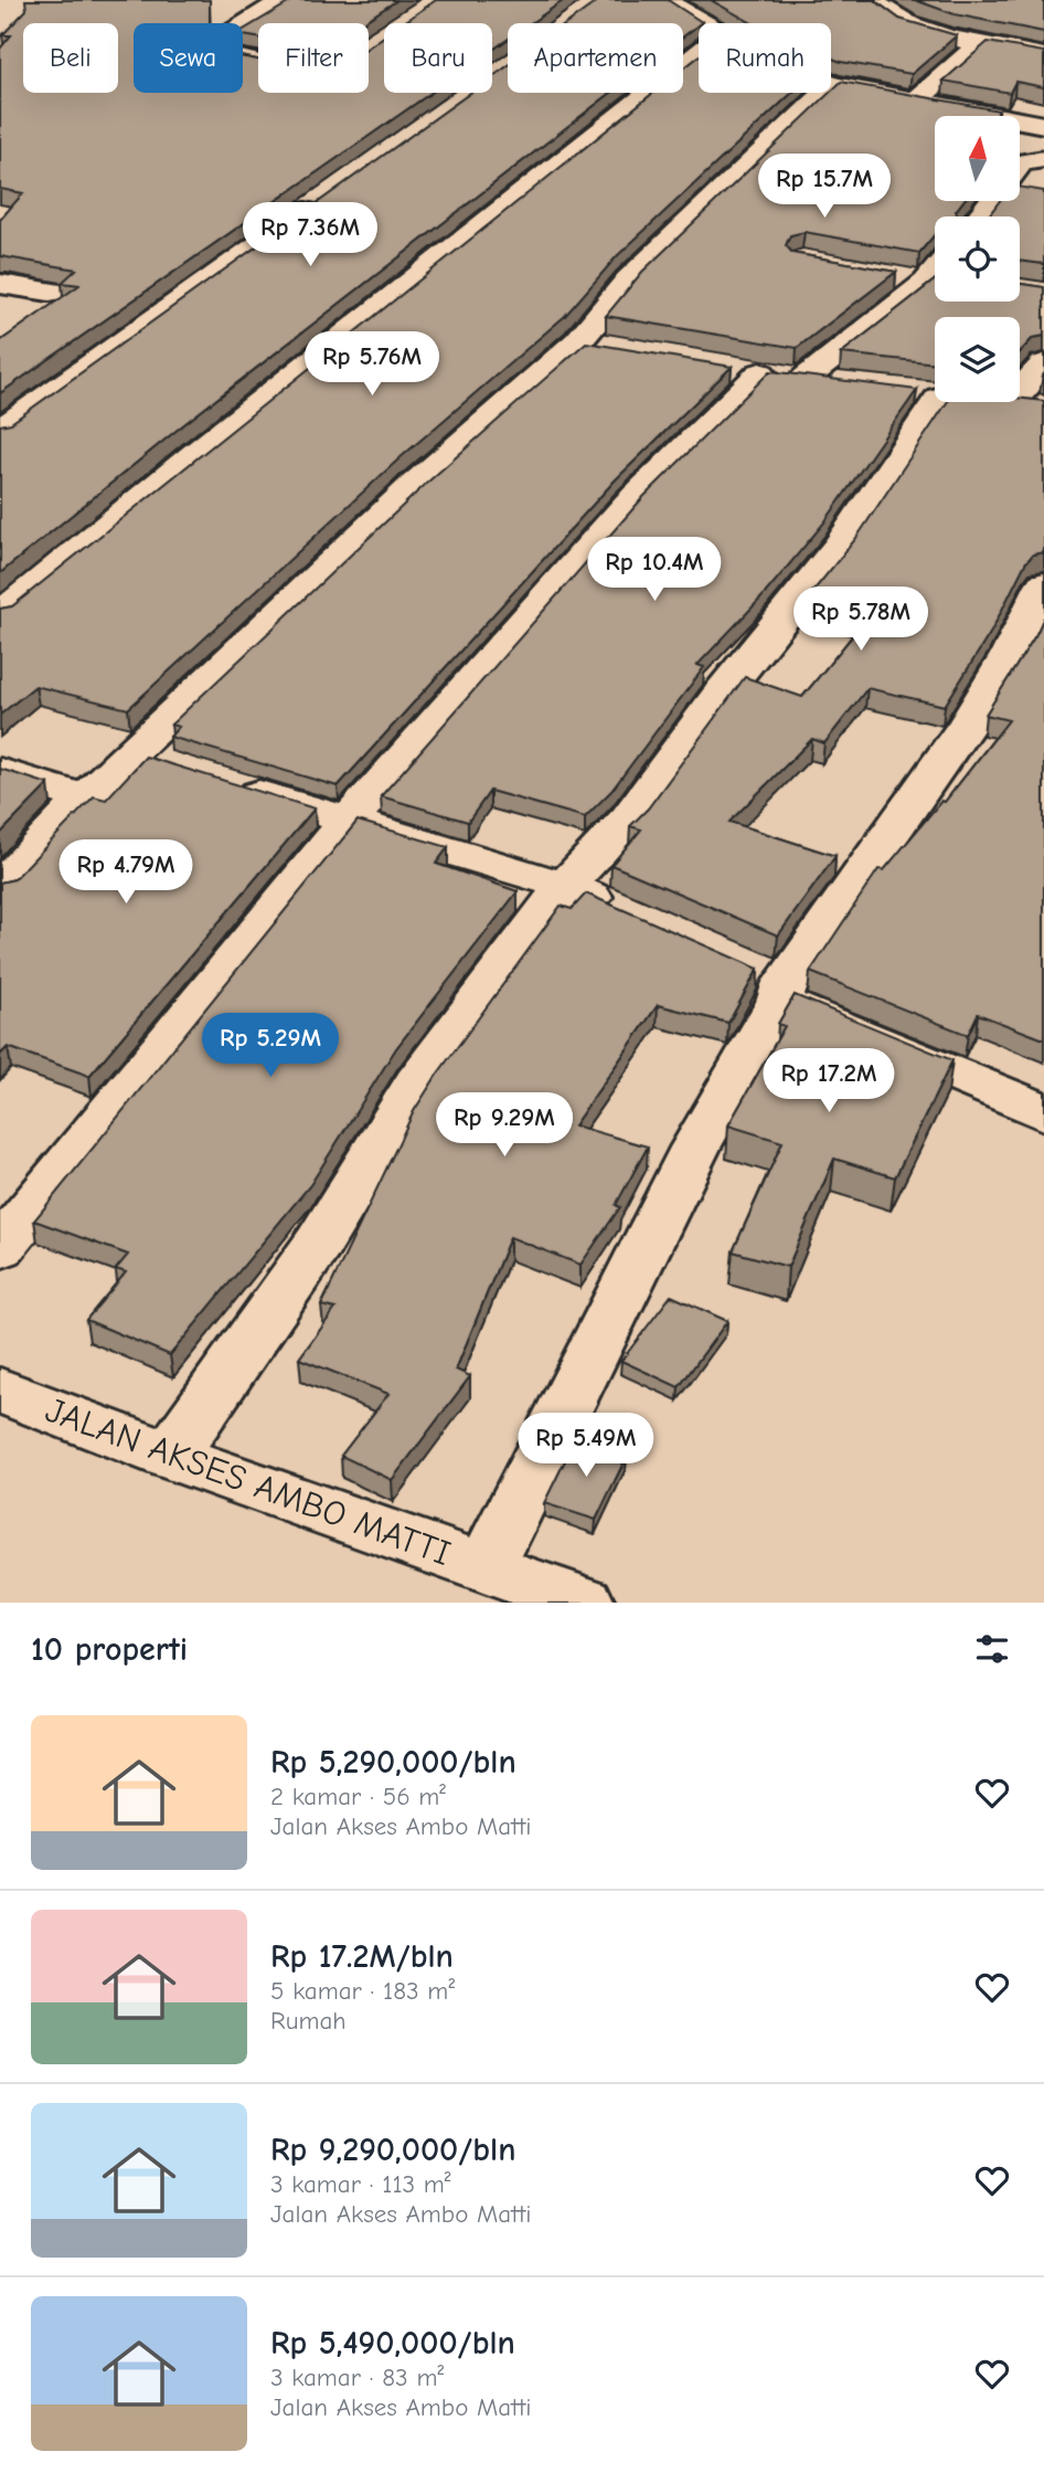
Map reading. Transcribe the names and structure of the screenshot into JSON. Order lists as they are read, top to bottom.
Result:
{
  "streets": {
    "main road": ["JALAN AKSES AMBO MATTI"]
  },
  "north": "top",
  "page": {
    "chip": [
      "Beli",
      "Sewa",
      "Filter",
      "Baru",
      "Apartemen",
      "Rumah"
    ],
    "price": [
      "Rp 15.7M",
      "Rp 7.36M",
      "Rp 5.76M",
      "Rp 10.4M",
      "Rp 5.78M",
      "Rp 4.79M",
      "Rp 5.29M",
      "Rp 17.2M",
      "Rp 9.29M",
      "Rp 5.49M"
    ],
    "heading": "10 properti",
    "list": [
      {
        "name": "Rp 5,290,000/bln",
        "note": "2 kamar · 56 m² · Jalan Akses Ambo Matti"
      },
      {
        "name": "Rp 17.2M/bln",
        "note": "5 kamar · 183 m² · Rumah"
      },
      {
        "name": "Rp 9,290,000/bln",
        "note": "3 kamar · 113 m² · Jalan Akses Ambo Matti"
      },
      {
        "name": "Rp 5,490,000/bln",
        "note": "3 kamar · 83 m² · Jalan Akses Ambo Matti"
      }
    ]
  }
}
